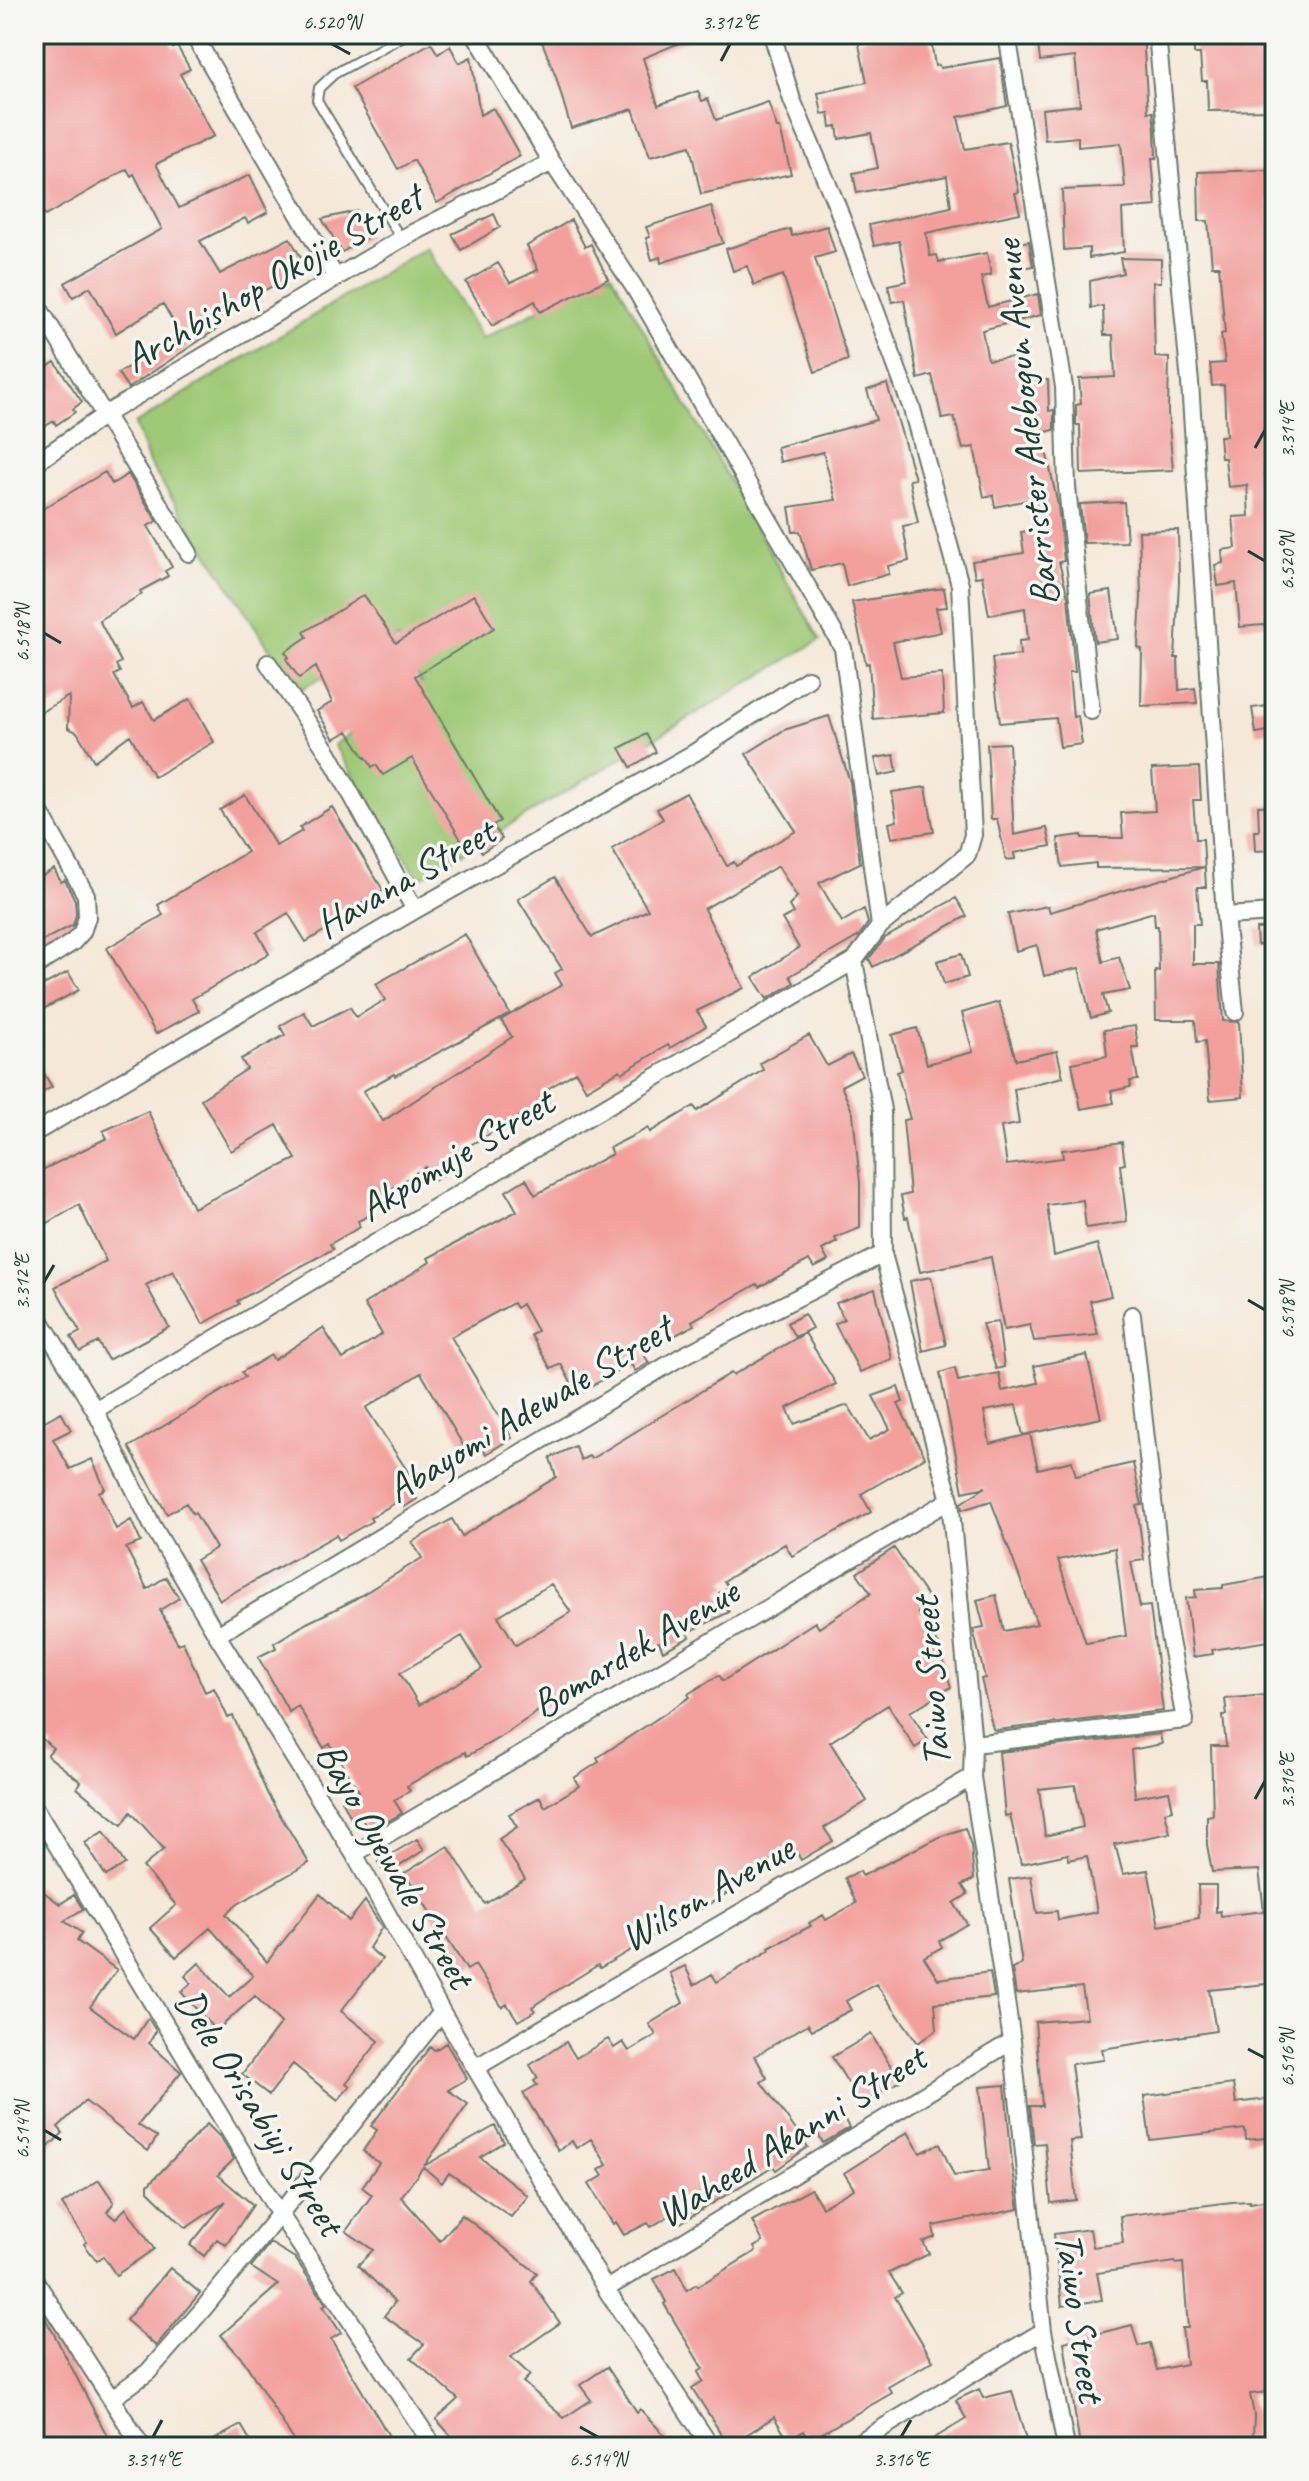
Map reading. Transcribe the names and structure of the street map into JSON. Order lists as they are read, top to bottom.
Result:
{
  "streets": {
    "street": [
      "Archbishop Okojie Street",
      "Barrister Adebogun Avenue",
      "Havana Street",
      "Akpomuje Street",
      "Abayomi Adewale Street",
      "Bomardek Avenue",
      "Taiwo Street",
      "Bayo Oyewale Street",
      "Wilson Avenue",
      "Dele Orisabiyi Street",
      "Waheed Akanni Street"
    ]
  },
  "crossings": [
    ["Akpomuje Street", "Taiwo Street"],
    ["Akpomuje Street", "Bayo Oyewale Street"],
    ["Abayomi Adewale Street", "Taiwo Street"],
    ["Abayomi Adewale Street", "Bayo Oyewale Street"],
    ["Bomardek Avenue", "Taiwo Street"],
    ["Bomardek Avenue", "Bayo Oyewale Street"],
    ["Taiwo Street", "Wilson Avenue"],
    ["Taiwo Street", "Waheed Akanni Street"],
    ["Bayo Oyewale Street", "Wilson Avenue"],
    ["Bayo Oyewale Street", "Waheed Akanni Street"]
  ],
  "coordinates": [
    "6.520°N",
    "3.312°E",
    "3.314°E",
    "6.518°N",
    "3.316°E",
    "6.516°N",
    "6.514°N"
  ]
}
